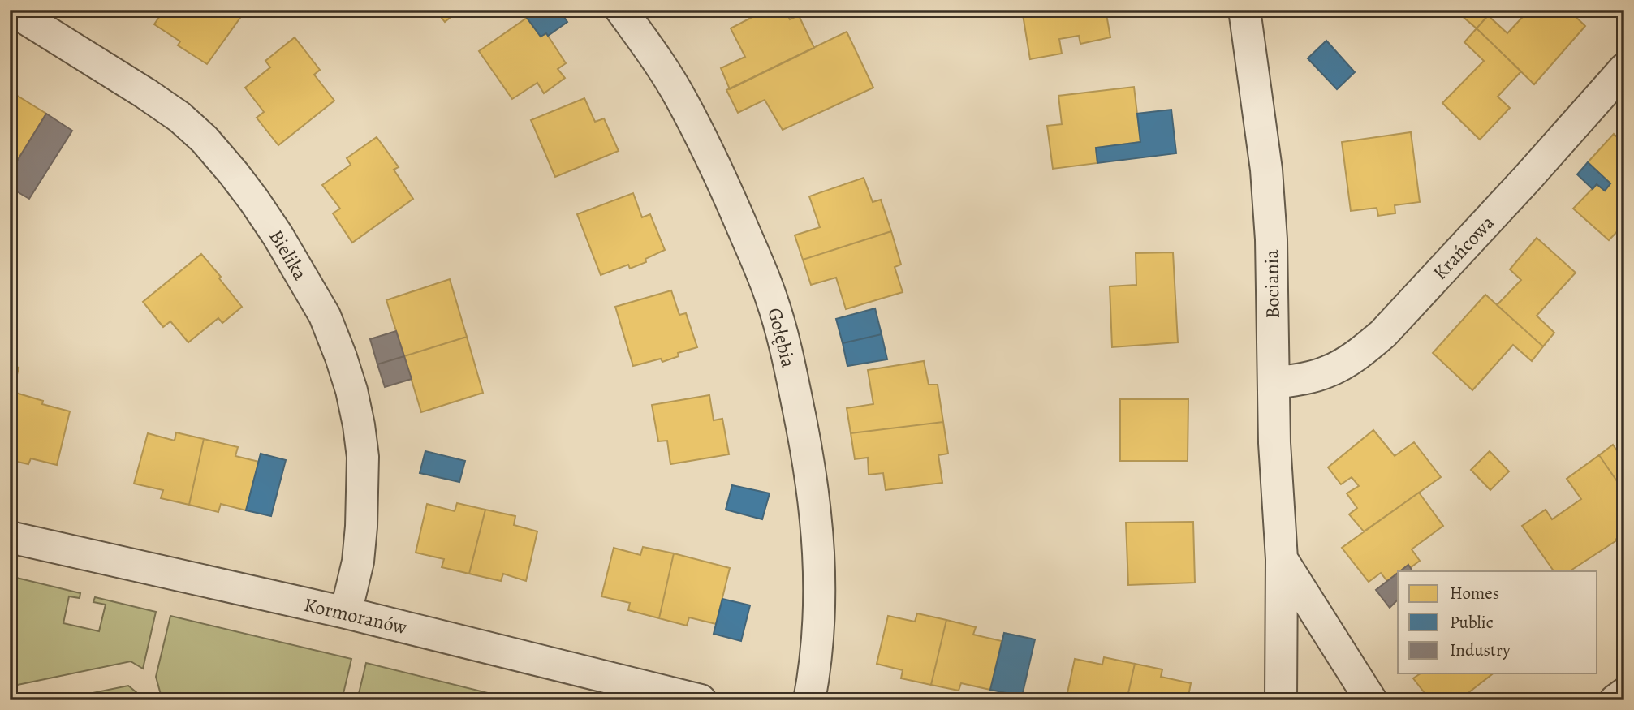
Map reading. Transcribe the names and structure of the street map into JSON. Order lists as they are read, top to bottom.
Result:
{
  "streets": {
    "street": [
      "Krańcowa",
      "Bielika",
      "Bociania",
      "Gołębia",
      "Kormoranów"
    ]
  },
  "crossings": [
    ["Krańcowa", "Bociania"],
    ["Bielika", "Kormoranów"]
  ],
  "legend": ["Homes", "Public", "Industry"]
}
